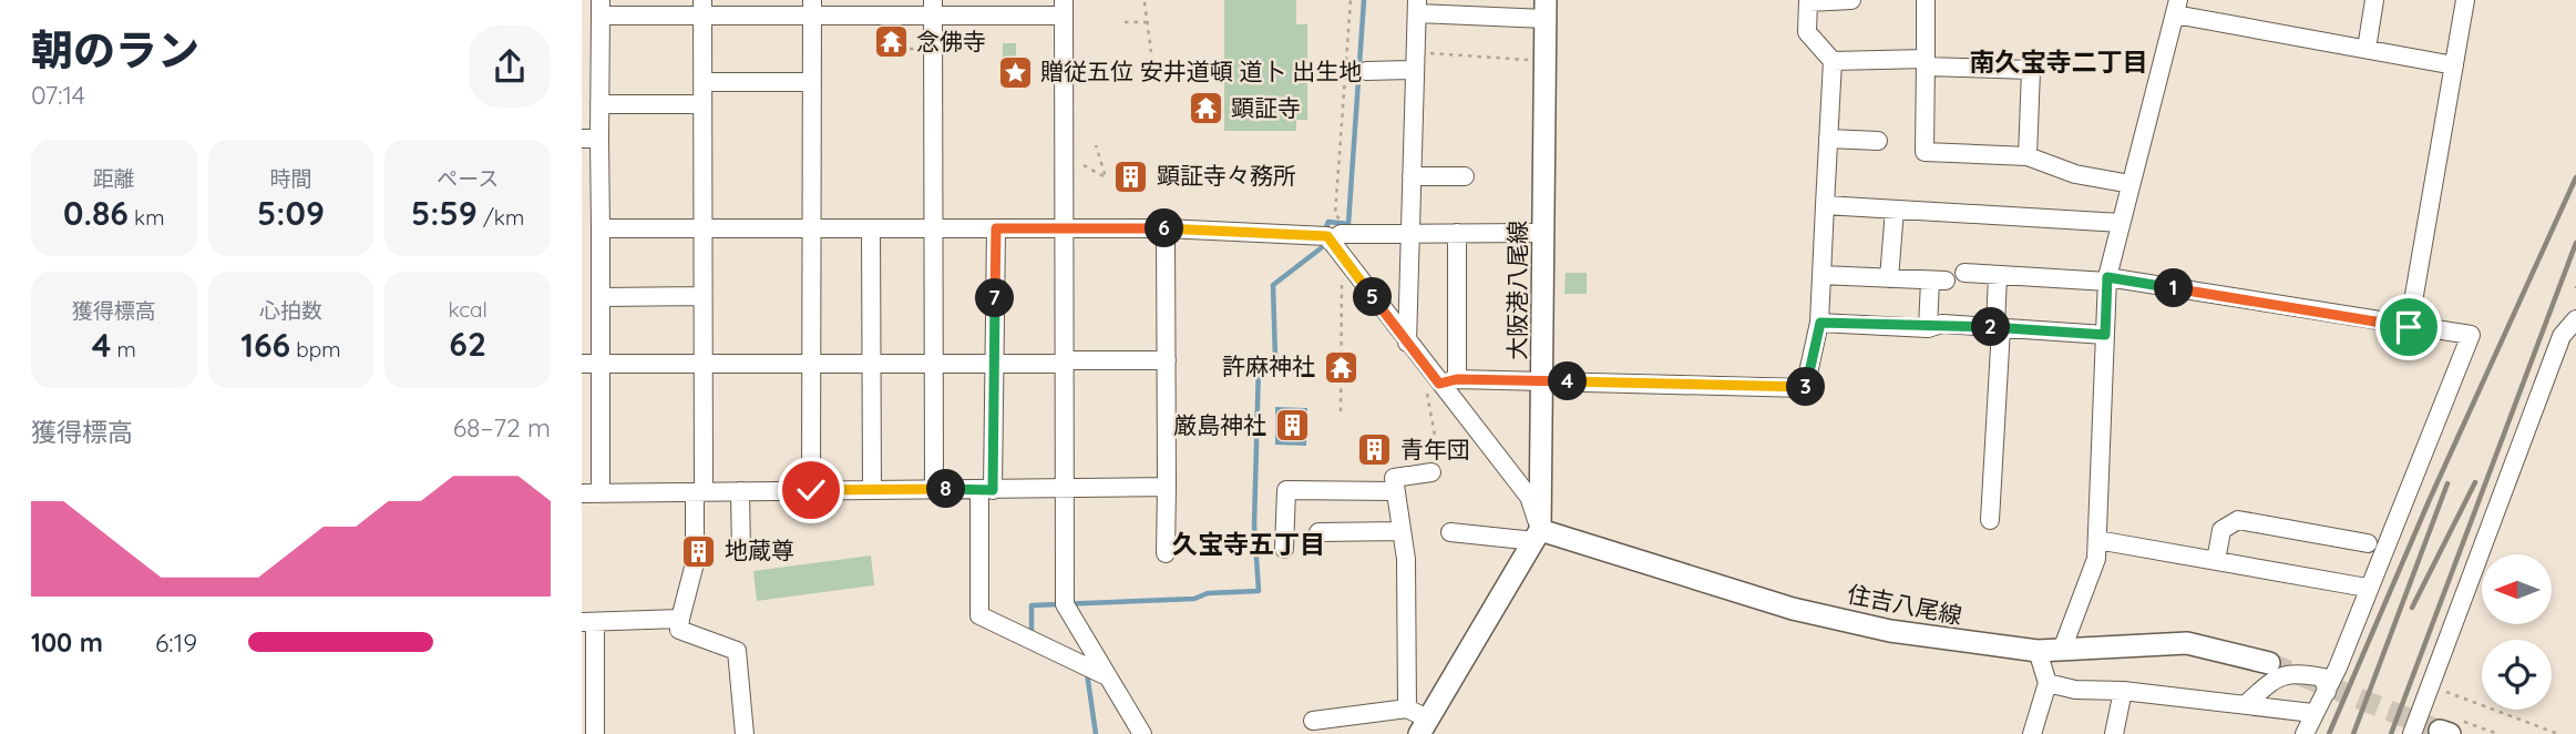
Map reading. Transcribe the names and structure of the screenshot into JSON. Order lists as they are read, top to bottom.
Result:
{
  "streets": {
    "main road": ["大阪港八尾線", "住吉八尾線"]
  },
  "crossings": [
    ["大阪港八尾線", "住吉八尾線"]
  ],
  "districts": ["南久宝寺二丁目", "久宝寺五丁目"],
  "places": {
    "temple": ["念佛寺", "顕証寺", "許麻神社"],
    "place": ["贈従五位 安井道頓 道卜 出生地"],
    "building": [
      "顕証寺々務所",
      "厳島神社",
      "青年団",
      "地蔵尊"
    ]
  },
  "north": "left",
  "page": {
    "heading": ["朝のラン", "07:14"],
    "stats": [
      ["距離", "0.86 km"],
      ["時間", "5:09"],
      ["ペース", "5:59 /km"],
      ["獲得標高", "4 m"],
      ["心拍数", "166 bpm"],
      ["kcal", "62"]
    ],
    "pins": [
      "6",
      "1",
      "5",
      "7",
      "2",
      "4",
      "3",
      "8"
    ],
    "chart": ["獲得標高", "68–72 m"],
    "list": [
      {
        "name": "100 m",
        "note": "6:19"
      }
    ]
  }
}
